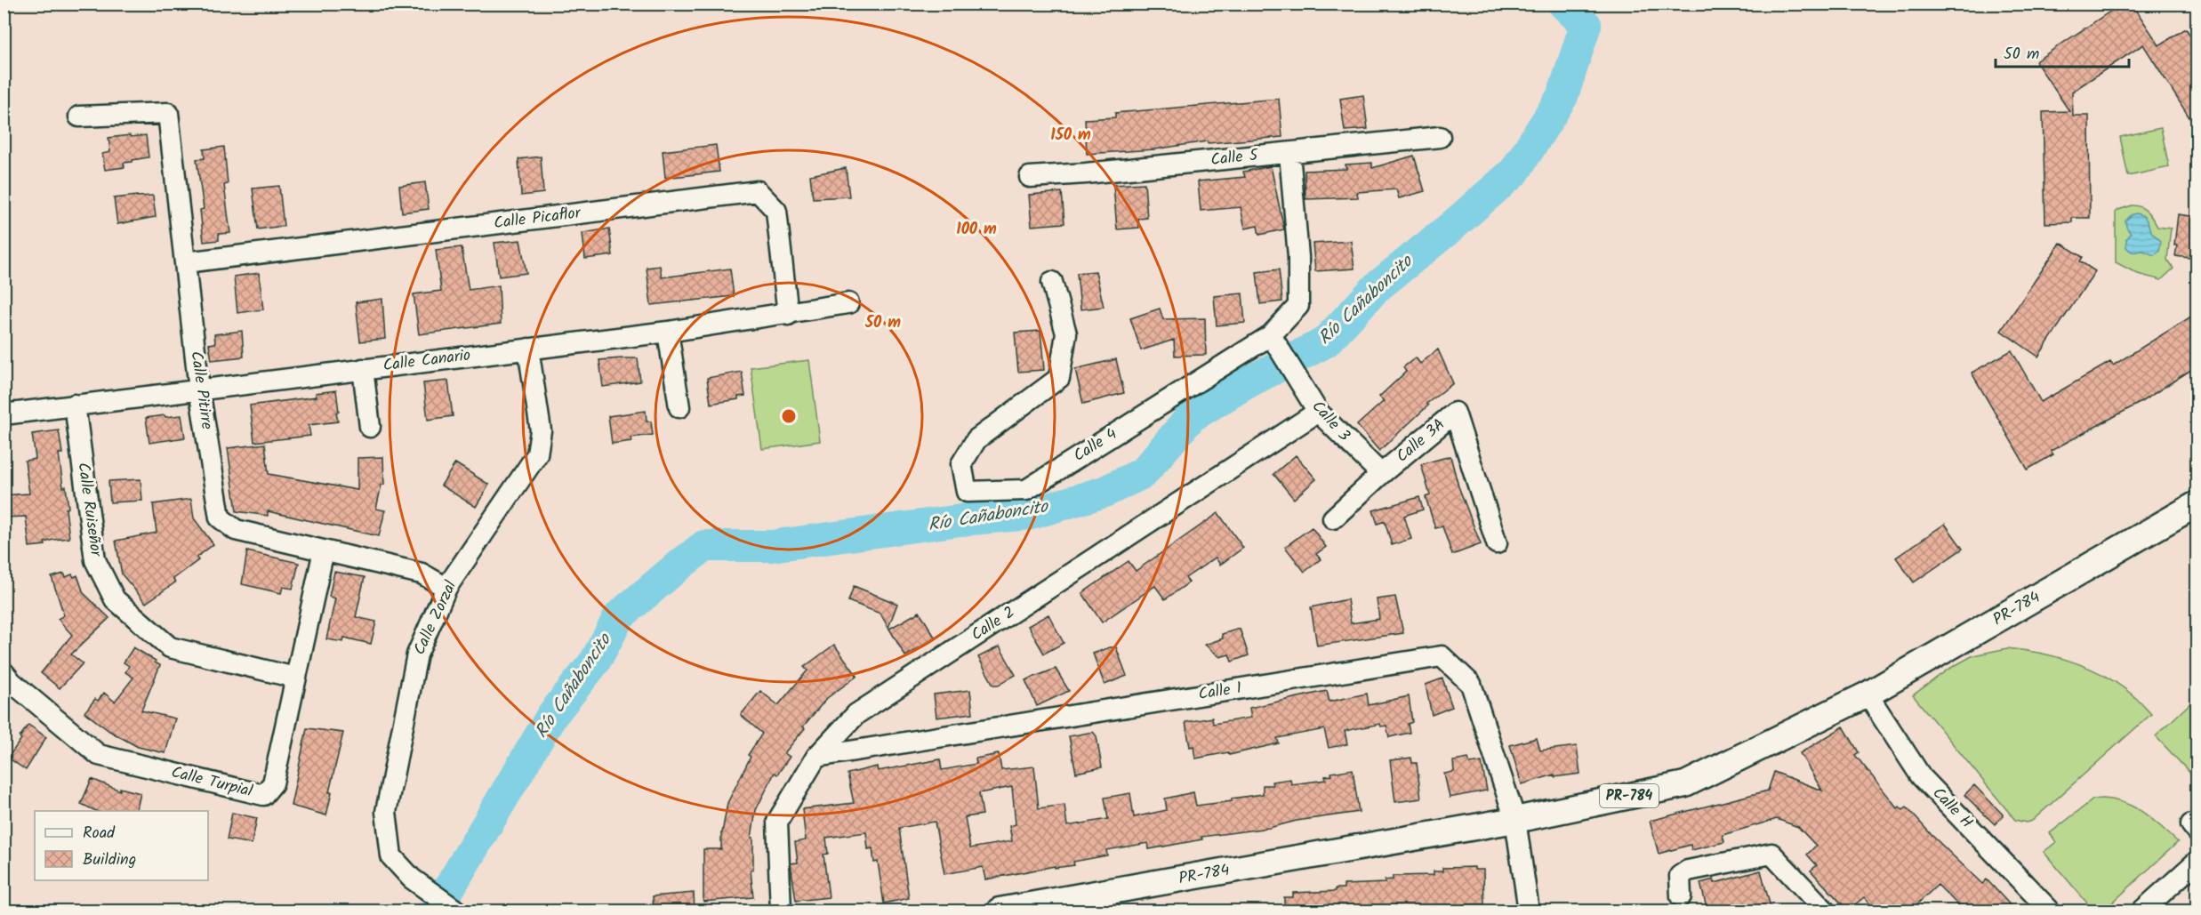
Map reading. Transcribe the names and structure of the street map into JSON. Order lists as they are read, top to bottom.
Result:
{
  "streets": {
    "main road": ["PR-784"],
    "street": [
      "Calle 5",
      "Calle Picaflor",
      "Calle Canario",
      "Calle Pitirre",
      "Calle 3",
      "Calle 3A",
      "Calle 4",
      "Calle Ruiseñor",
      "Calle Zorzal",
      "Calle 2",
      "Calle 1",
      "Calle Turpial",
      "Calle H"
    ]
  },
  "crossings": [
    ["Calle 5", "Calle 4"],
    ["Calle Picaflor", "Calle Canario"],
    ["Calle Picaflor", "Calle Pitirre"],
    ["Calle Canario", "Calle Pitirre"],
    ["Calle Canario", "Calle Ruiseñor"],
    ["Calle Canario", "Calle Zorzal"],
    ["Calle Pitirre", "Calle Zorzal"],
    ["Calle Pitirre", "Calle Turpial"],
    ["Calle 3", "Calle 3A"],
    ["Calle 3", "Calle 4"],
    ["Calle 3", "Calle 2"],
    ["Calle Ruiseñor", "Calle Turpial"],
    ["PR-784", "Calle 1"],
    ["PR-784", "Calle H"],
    ["Calle 2", "Calle 1"]
  ],
  "water": ["Río Cañaboncito"],
  "legend": ["Road", "Building"],
  "scale_bar": "50 m",
  "rings": ["150 m", "100 m", "50 m"]
}
